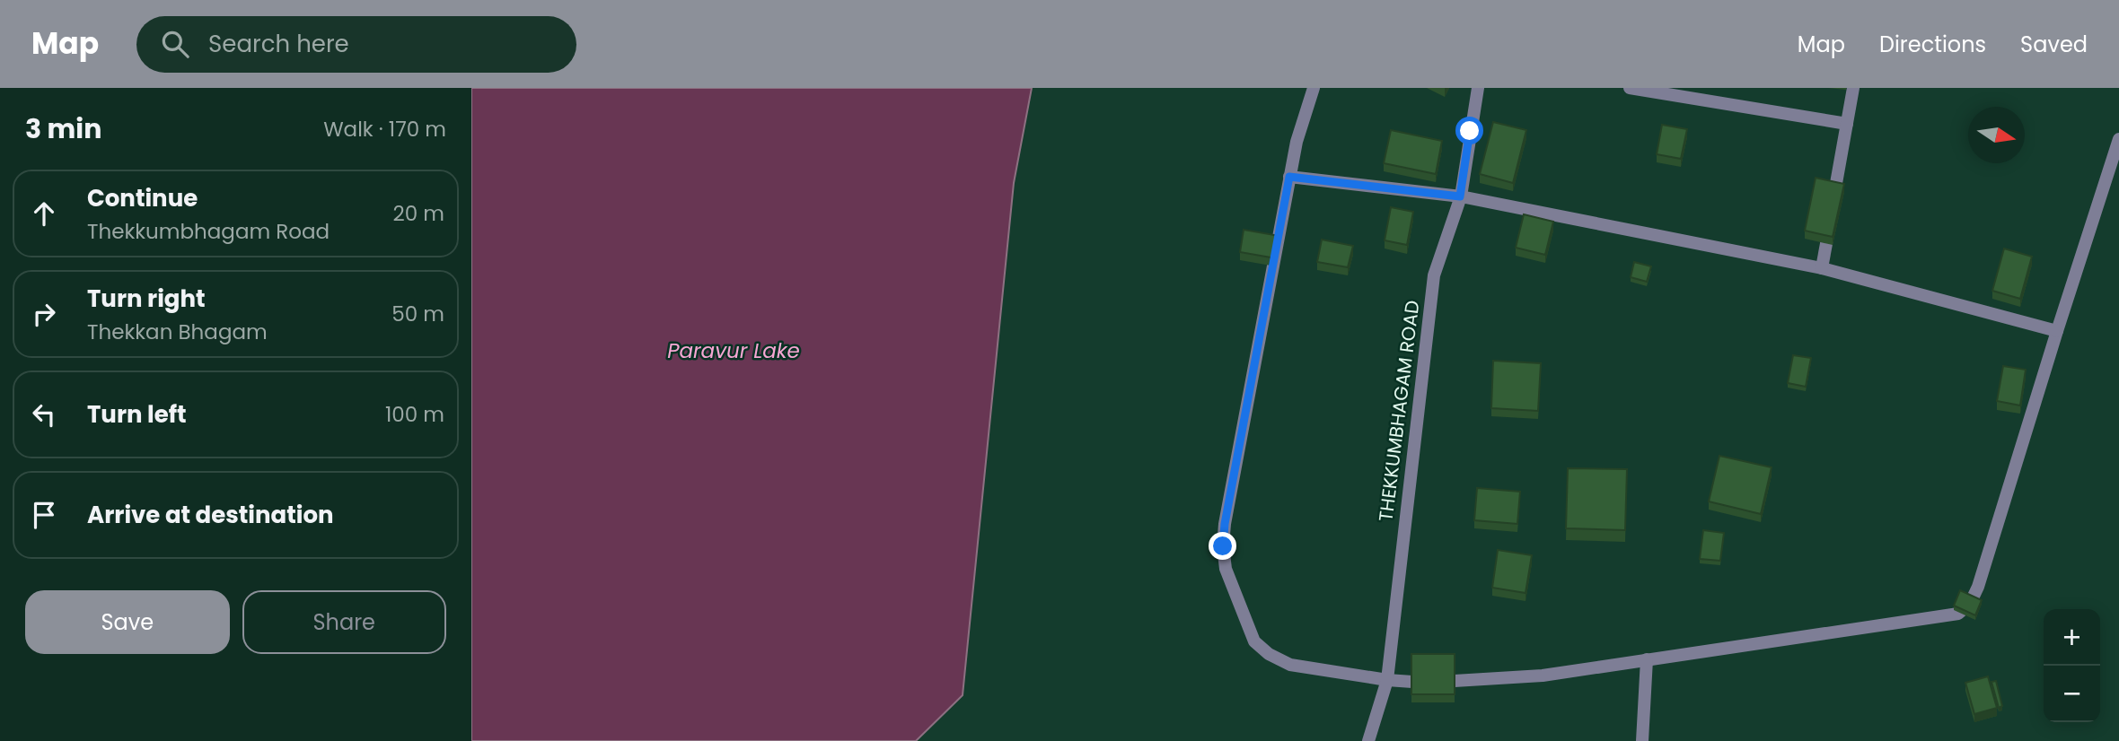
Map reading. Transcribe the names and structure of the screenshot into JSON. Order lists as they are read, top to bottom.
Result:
{
  "streets": {
    "street": ["THEKKUMBHAGAM ROAD"]
  },
  "water": ["Paravur Lake"],
  "north": "right",
  "page": {
    "header": "Map",
    "search": "Search here",
    "nav": ["Map", "Directions", "Saved"],
    "heading": ["3 min", "Walk · 170 m"],
    "list": [
      ["Continue", "Thekkumbhagam Road", "20 m"],
      ["Turn right", "Thekkan Bhagam", "50 m"],
      ["Turn left", "100 m"],
      "Arrive at destination"
    ],
    "buttons": ["Save", "Share"],
    "map_buttons": ["+", "−"]
  }
}
